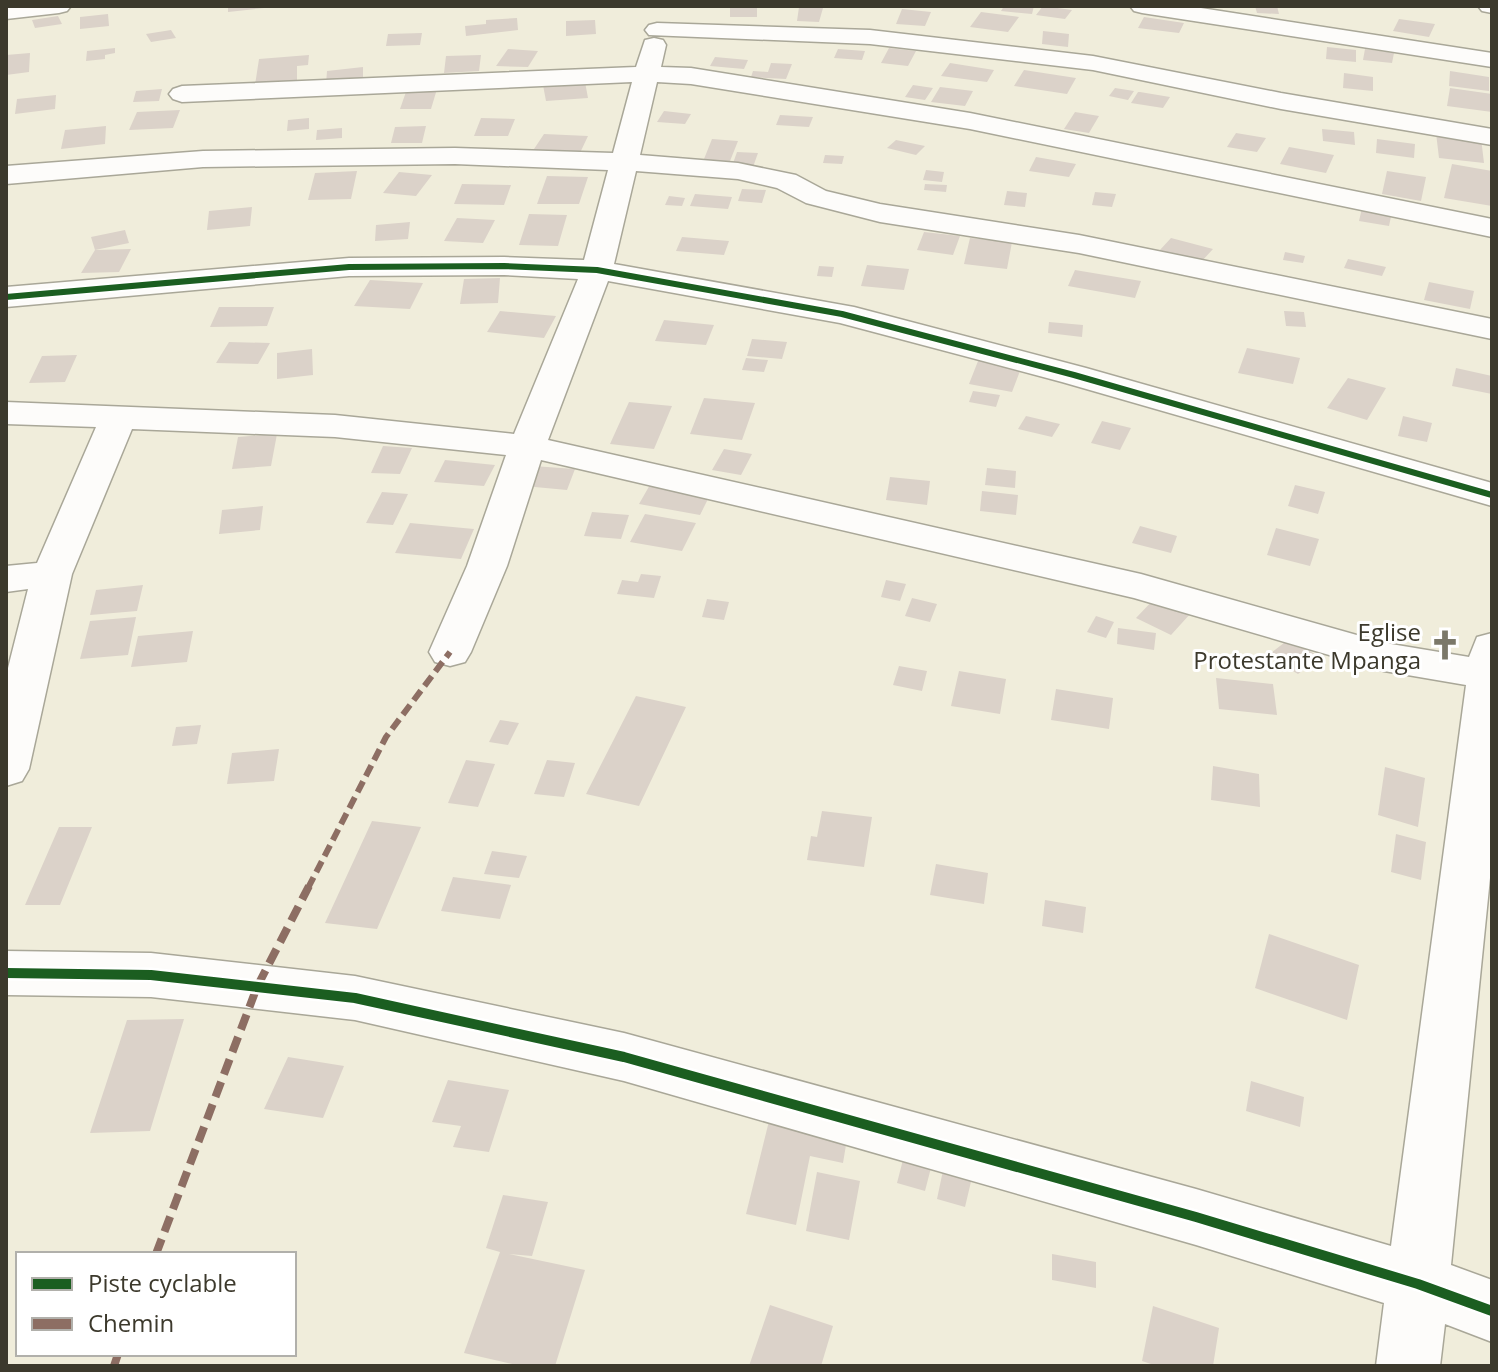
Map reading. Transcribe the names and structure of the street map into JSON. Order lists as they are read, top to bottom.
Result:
{
  "places": {
    "church": ["Eglise Protestante Mpanga"]
  },
  "legend": ["Piste cyclable", "Chemin"]
}
